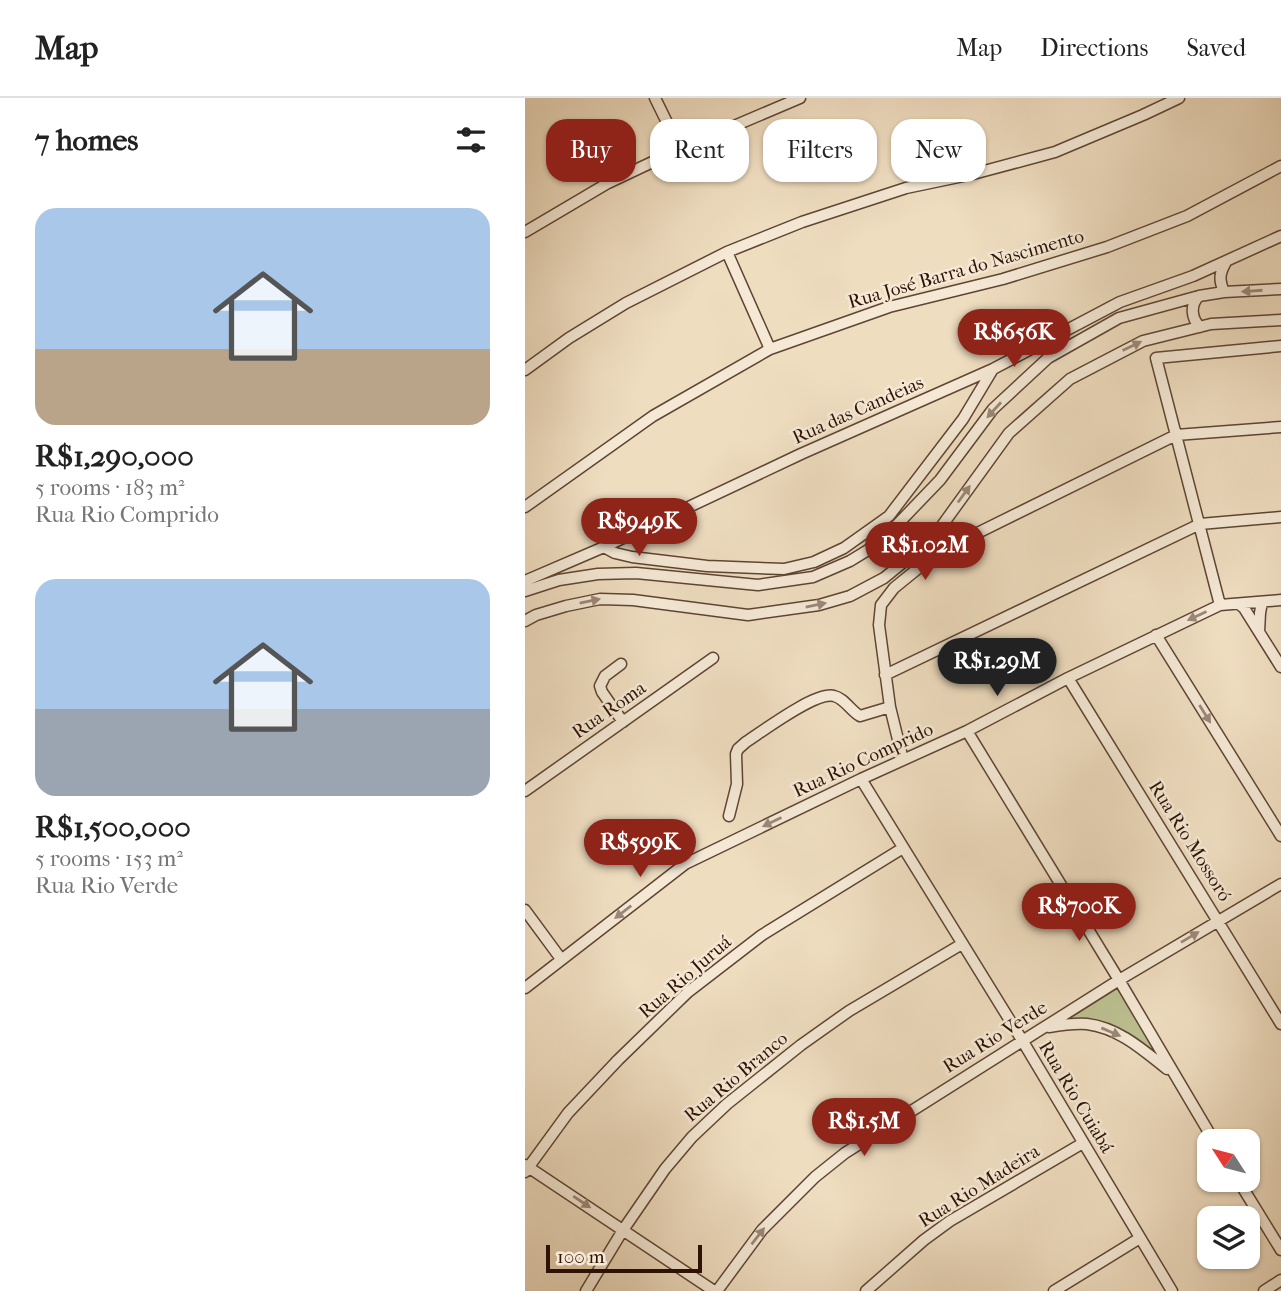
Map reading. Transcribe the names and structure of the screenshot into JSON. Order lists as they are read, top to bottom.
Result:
{
  "streets": {
    "street": [
      "Rua José Barra do Nascimento",
      "Rua das Candeias",
      "Rua Roma",
      "Rua Rio Comprido",
      "Rua Rio Mossoró",
      "Rua Rio Juruá",
      "Rua Rio Verde",
      "Rua Rio Branco",
      "Rua Rio Cuiabá",
      "Rua Rio Madeira"
    ]
  },
  "crossings": [
    ["Rua Rio Comprido", "Rua Rio Mossoró"],
    ["Rua Rio Comprido", "Rua Rio Cuiabá"],
    ["Rua Rio Mossoró", "Rua Rio Verde"],
    ["Rua Rio Juruá", "Rua Rio Cuiabá"],
    ["Rua Rio Verde", "Rua Rio Cuiabá"],
    ["Rua Rio Branco", "Rua Rio Cuiabá"],
    ["Rua Rio Cuiabá", "Rua Rio Madeira"]
  ],
  "one_way": ["Rua Rio Comprido", "Rua Rio Verde"],
  "scale_bar": "100 m",
  "north": "top left",
  "page": {
    "header": "Map",
    "nav": ["Map", "Directions", "Saved"],
    "heading": "7 homes",
    "chip": [
      "Buy",
      "Rent",
      "Filters",
      "New"
    ],
    "list": [
      {
        "name": "R$1,290,000",
        "note": "5 rooms · 183 m² · Rua Rio Comprido"
      },
      {
        "name": "R$1,500,000",
        "note": "5 rooms · 153 m² · Rua Rio Verde"
      }
    ],
    "price": [
      "R$656K",
      "R$949K",
      "R$1.02M",
      "R$1.29M",
      "R$599K",
      "R$700K",
      "R$1.5M"
    ],
    "scale": "100 m"
  }
}
